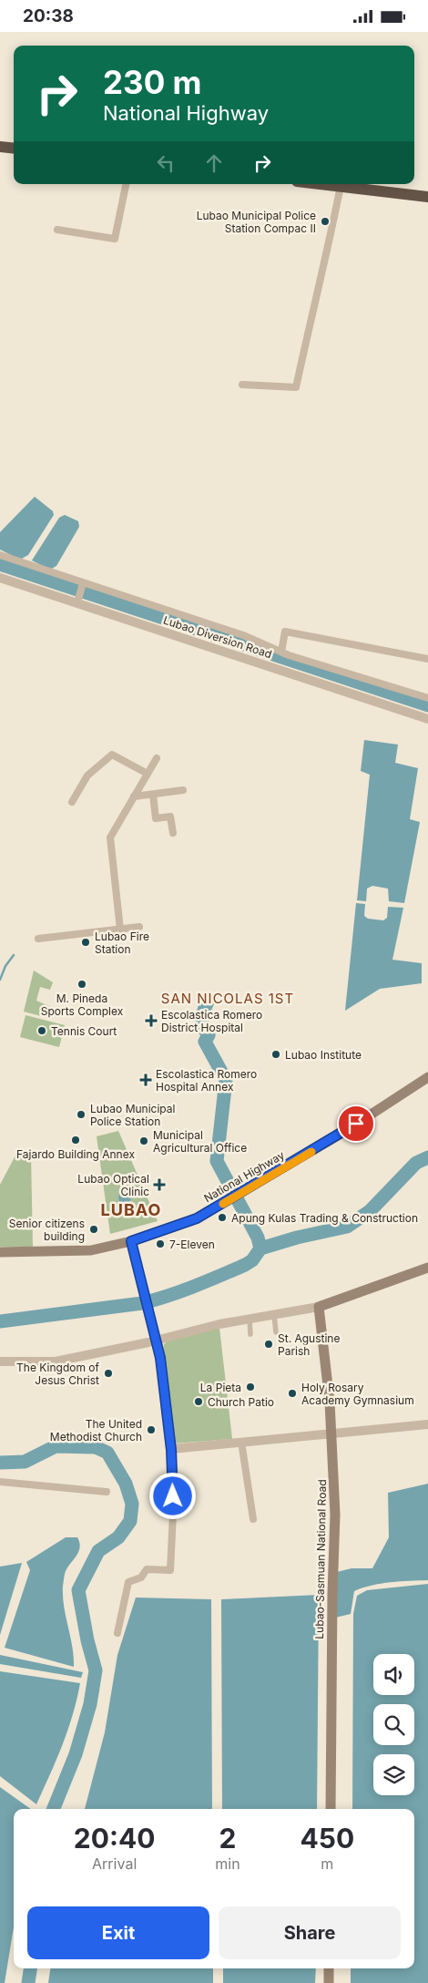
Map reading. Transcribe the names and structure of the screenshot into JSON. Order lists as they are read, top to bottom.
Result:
{
  "streets": {
    "main road": ["National Highway", "Lubao-Sasmuan National Road"],
    "street": ["Lubao Diversion Road"]
  },
  "districts": ["SAN NICOLAS 1ST", "LUBAO"],
  "places": {
    "other": [
      "Lubao Municipal Police Station Compac II",
      "Lubao Fire Station",
      "M. Pineda Sports Complex",
      "Tennis Court",
      "Lubao Institute",
      "Lubao Municipal Police Station",
      "Fajardo Building Annex",
      "Municipal Agricultural Office",
      "Apung Kulas Trading & Construction",
      "Senior citizens building",
      "7-Eleven",
      "St. Agustine Parish",
      "The Kingdom of Jesus Christ",
      "La Pieta",
      "Holy Rosary Academy Gymnasium",
      "Church Patio",
      "The United Methodist Church"
    ],
    "health": ["Escolastica Romero District Hospital", "Escolastica Romero Hospital Annex", "Lubao Optical Clinic"]
  },
  "page": {
    "status": "20:38",
    "turn": ["230 m", "National Highway"],
    "eta": [
      "20:40",
      "Arrival",
      "2",
      "min",
      "450",
      "m"
    ],
    "buttons": ["Exit", "Share"]
  }
}
